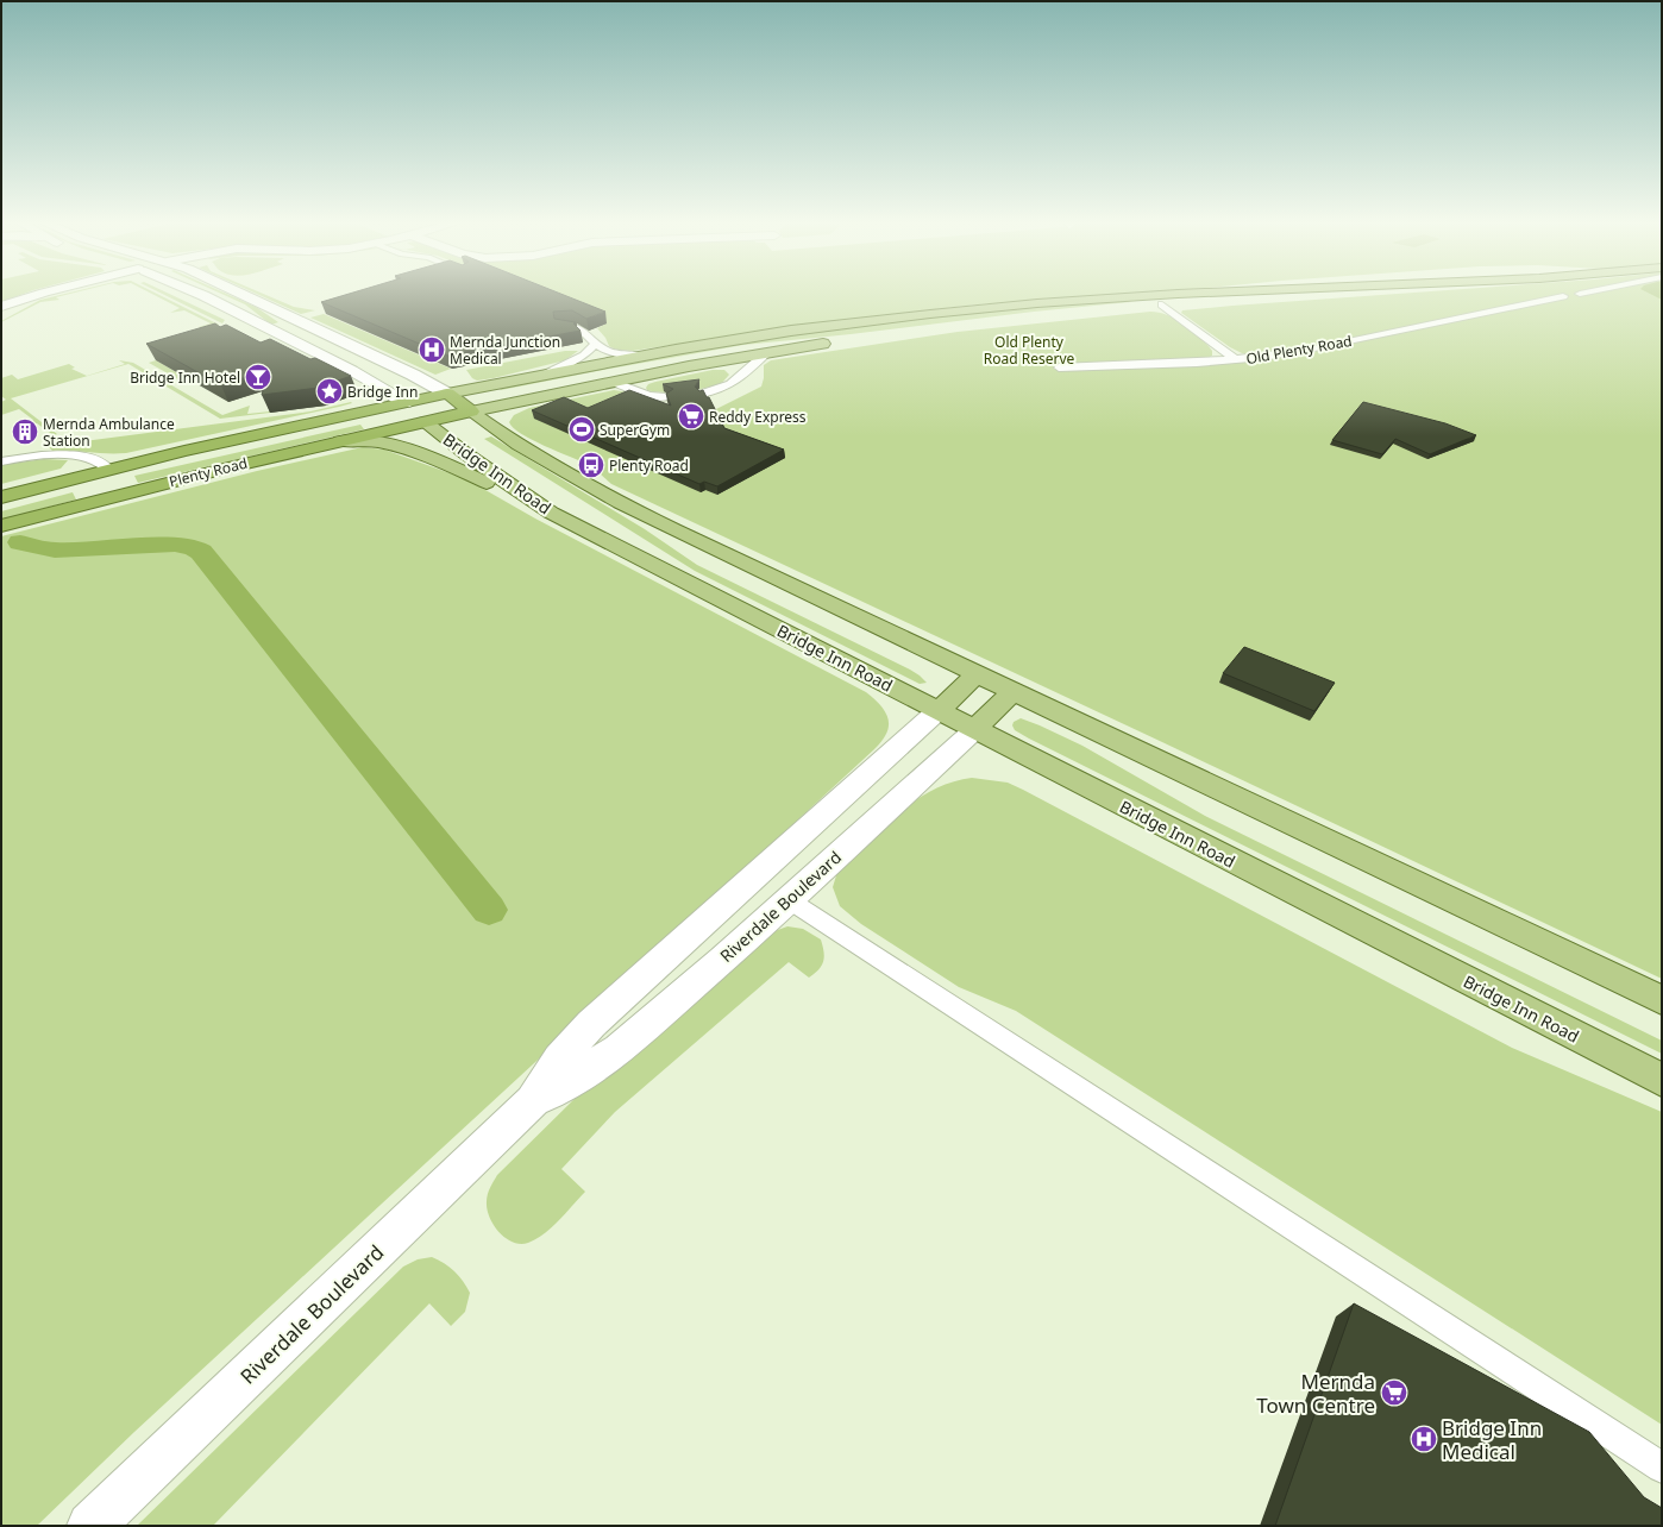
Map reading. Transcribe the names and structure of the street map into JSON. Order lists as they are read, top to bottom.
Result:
{
  "streets": {
    "highway": ["Plenty Road", "Bridge Inn Road"],
    "main road": ["Riverdale Boulevard"],
    "lane": ["Old Plenty Road"]
  },
  "crossings": [
    ["Plenty Road", "Bridge Inn Road"],
    ["Bridge Inn Road", "Riverdale Boulevard"]
  ],
  "parks": ["Old Plenty Road Reserve"],
  "places": {
    "hospital": ["Mernda Junction Medical", "Bridge Inn Medical"],
    "bar": ["Bridge Inn Hotel"],
    "place": ["Bridge Inn"],
    "supermarket": ["Reddy Express", "Mernda Town Centre"],
    "sports": ["SuperGym"],
    "building": ["Mernda Ambulance Station"],
    "bus stop": ["Plenty Road"]
  }
}
